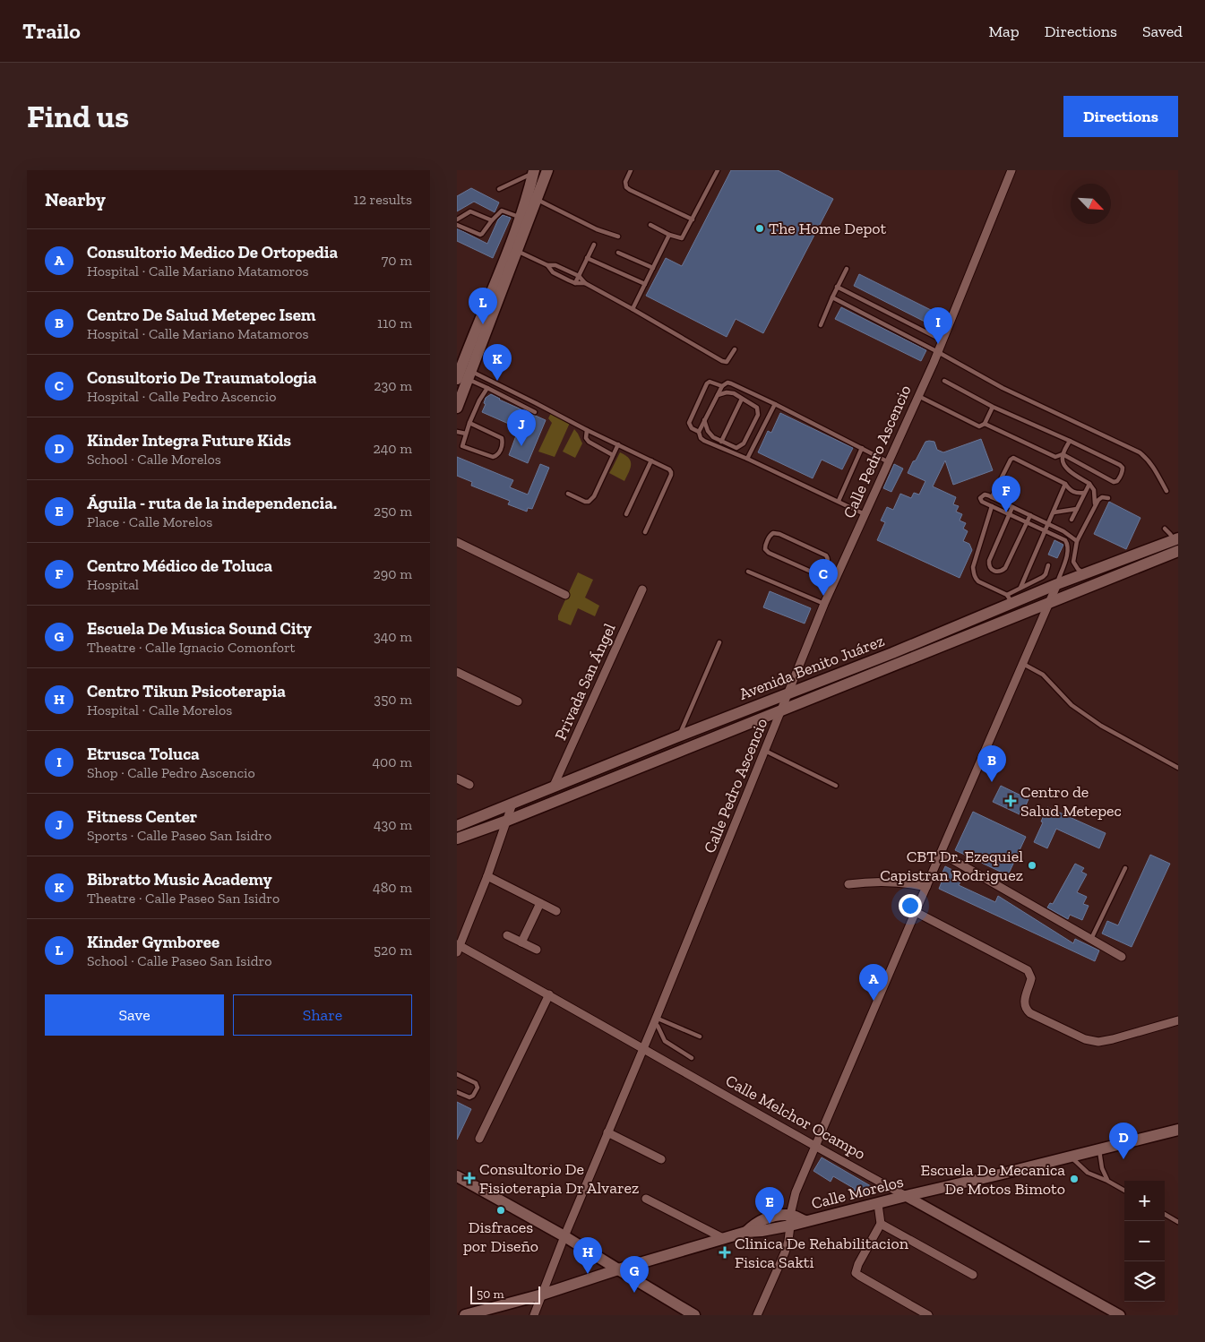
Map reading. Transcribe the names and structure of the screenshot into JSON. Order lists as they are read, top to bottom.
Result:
{
  "streets": {
    "main road": ["Avenida Benito Juárez", "Calle Morelos"],
    "street": ["Calle Pedro Ascencio", "Privada San Ángel", "Calle Melchor Ocampo"]
  },
  "crossings": [
    ["Calle Pedro Ascencio", "Avenida Benito Juárez"],
    ["Calle Pedro Ascencio", "Calle Melchor Ocampo"],
    ["Calle Pedro Ascencio", "Calle Morelos"],
    ["Avenida Benito Juárez", "Privada San Ángel"],
    ["Calle Melchor Ocampo", "Calle Morelos"]
  ],
  "places": {
    "other": [
      "The Home Depot",
      "CBT Dr. Ezequiel Capistran Rodriguez",
      "Escuela De Mecanica De Motos Bimoto",
      "Disfraces por Diseño"
    ],
    "health": ["Centro de Salud Metepec", "Consultorio De Fisioterapia Dr Alvarez", "Clinica De Rehabilitacion Fisica Sakti"]
  },
  "scale_bar": "50 m",
  "north": "bottom right",
  "page": {
    "header": "Trailo",
    "nav": ["Map", "Directions", "Saved"],
    "buttons": [
      "Directions",
      ["Save", "Share"]
    ],
    "title": "Find us",
    "heading": ["Nearby", "12 results"],
    "list": [
      {
        "mark": "A",
        "name": "Consultorio Medico De Ortopedia",
        "note": "Hospital · Calle Mariano Matamoros",
        "value": "70 m"
      },
      {
        "mark": "B",
        "name": "Centro De Salud Metepec Isem",
        "note": "Hospital · Calle Mariano Matamoros",
        "value": "110 m"
      },
      {
        "mark": "C",
        "name": "Consultorio De Traumatologia",
        "note": "Hospital · Calle Pedro Ascencio",
        "value": "230 m"
      },
      {
        "mark": "D",
        "name": "Kinder Integra Future Kids",
        "note": "School · Calle Morelos",
        "value": "240 m"
      },
      {
        "mark": "E",
        "name": "Águila - ruta de la independencia.",
        "note": "Place · Calle Morelos",
        "value": "250 m"
      },
      {
        "mark": "F",
        "name": "Centro Médico de Toluca",
        "note": "Hospital",
        "value": "290 m"
      },
      {
        "mark": "G",
        "name": "Escuela De Musica Sound City",
        "note": "Theatre · Calle Ignacio Comonfort",
        "value": "340 m"
      },
      {
        "mark": "H",
        "name": "Centro Tikun Psicoterapia",
        "note": "Hospital · Calle Morelos",
        "value": "350 m"
      },
      {
        "mark": "I",
        "name": "Etrusca Toluca",
        "note": "Shop · Calle Pedro Ascencio",
        "value": "400 m"
      },
      {
        "mark": "J",
        "name": "Fitness Center",
        "note": "Sports · Calle Paseo San Isidro",
        "value": "430 m"
      },
      {
        "mark": "K",
        "name": "Bibratto Music Academy",
        "note": "Theatre · Calle Paseo San Isidro",
        "value": "480 m"
      },
      {
        "mark": "L",
        "name": "Kinder Gymboree",
        "note": "School · Calle Paseo San Isidro",
        "value": "520 m"
      }
    ],
    "pins": [
      "L",
      "I",
      "K",
      "J",
      "F",
      "C",
      "B",
      "A",
      "D",
      "E",
      "H",
      "G"
    ],
    "map_buttons": ["+", "−"],
    "scale": "50 m"
  }
}
